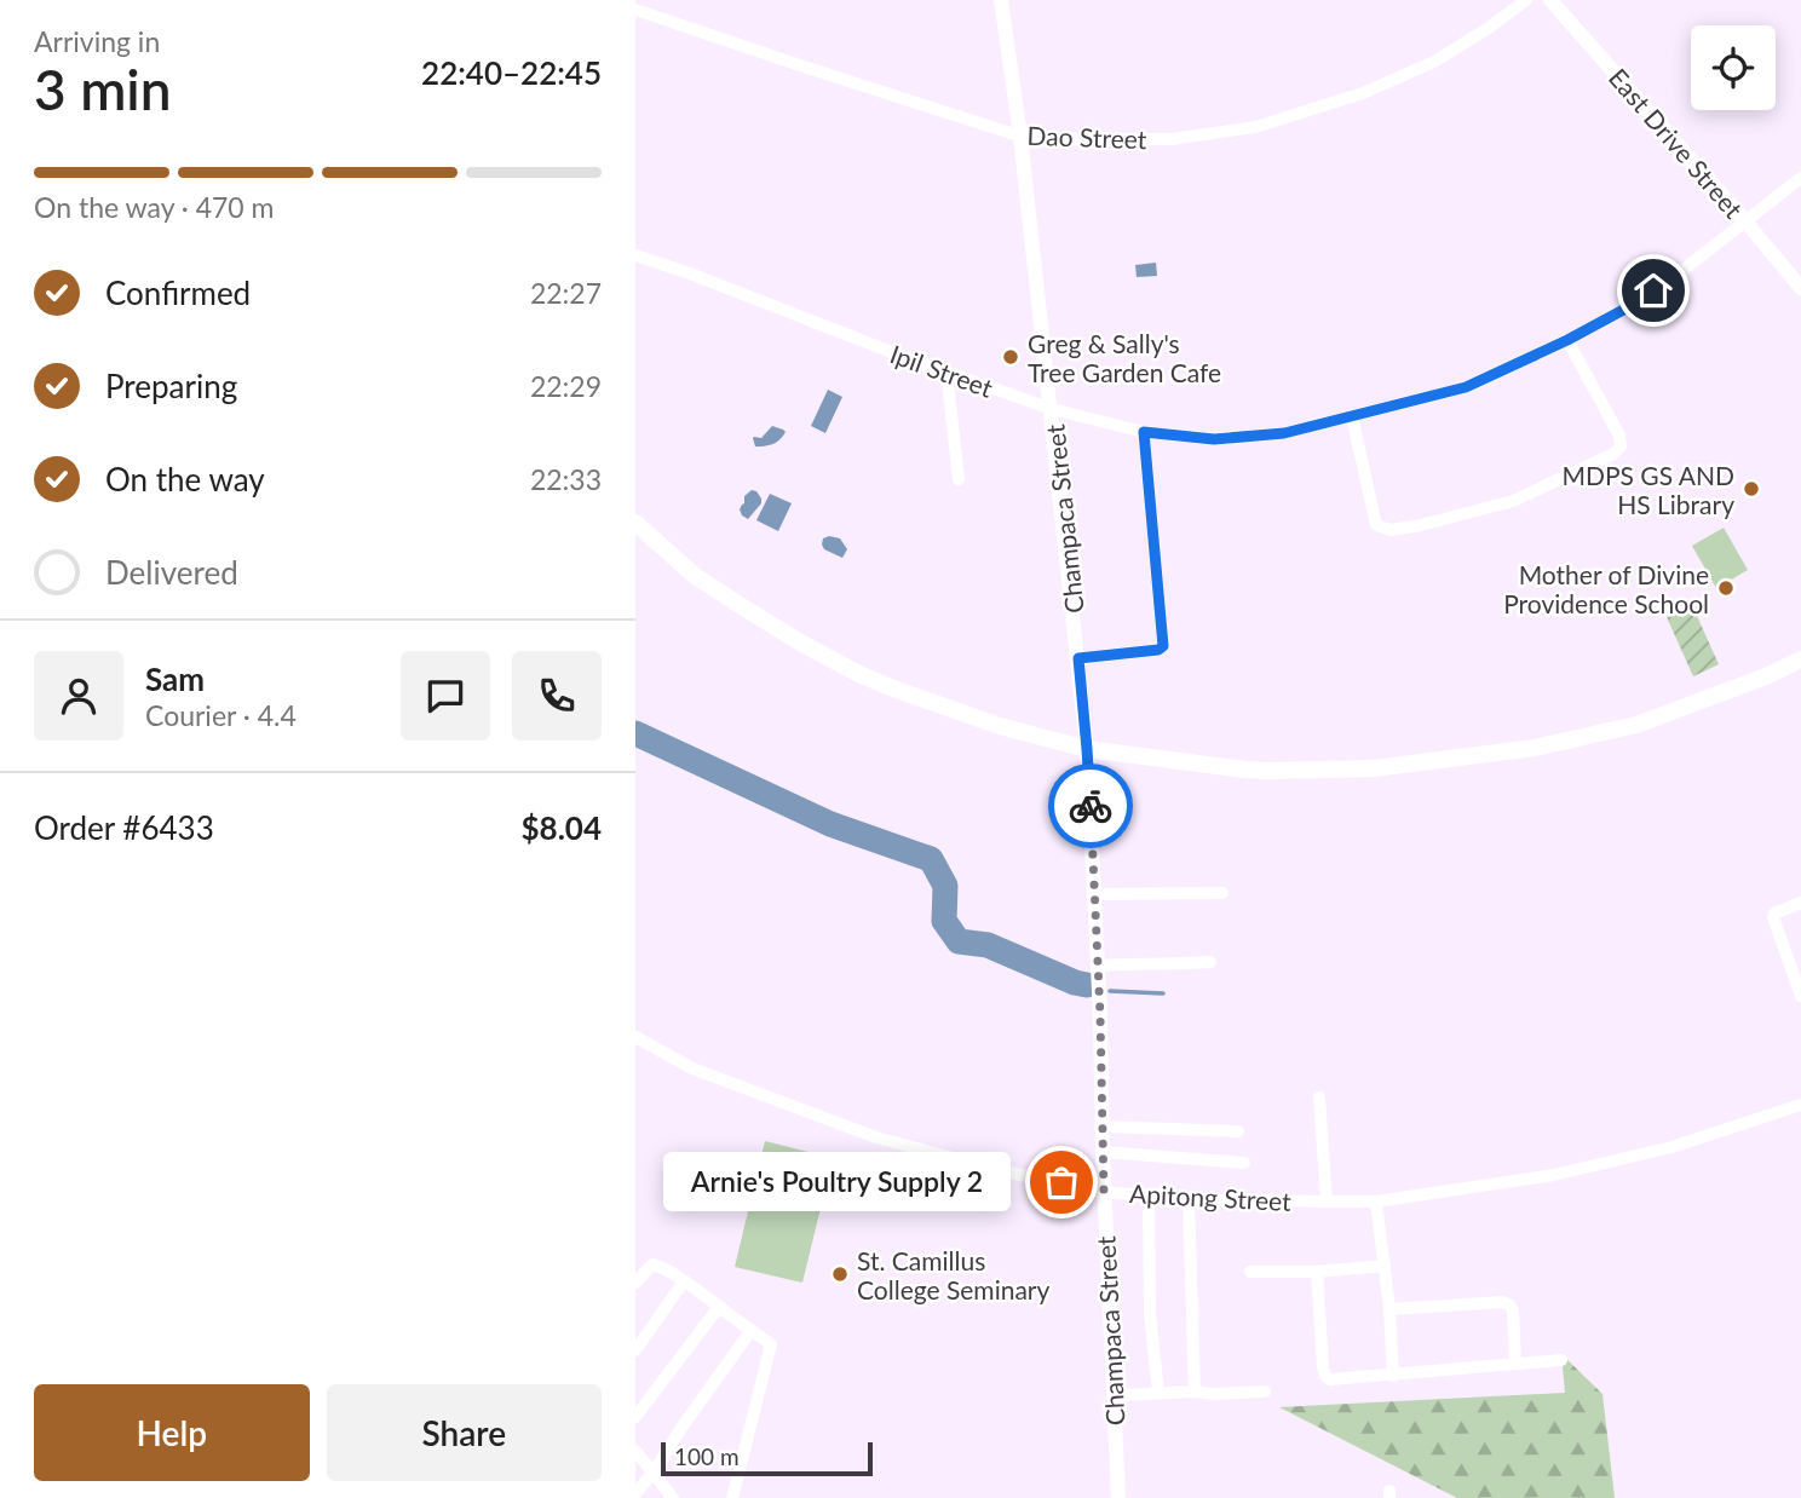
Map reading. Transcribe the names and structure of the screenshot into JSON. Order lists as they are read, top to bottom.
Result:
{
  "streets": {
    "street": [
      "Dao Street",
      "East Drive Street",
      "Ipil Street",
      "Champaca Street",
      "Apitong Street"
    ]
  },
  "crossings": [
    ["Dao Street", "Champaca Street"],
    ["East Drive Street", "Ipil Street"],
    ["Ipil Street", "Champaca Street"],
    ["Champaca Street", "Apitong Street"]
  ],
  "places": [
    "Greg & Sally's Tree Garden Cafe",
    "MDPS GS AND HS Library",
    "Mother of Divine Providence School",
    "Arnie's Poultry Supply 2",
    "St. Camillus College Seminary"
  ],
  "scale_bar": "100 m",
  "page": {
    "heading": ["3 min", "Arriving in", "22:40–22:45"],
    "panel": [
      "Sam",
      "Courier · 4.4",
      "Order #6433",
      "$8.04"
    ],
    "bar": "On the way · 470 m",
    "list": [
      ["Confirmed", "22:27"],
      ["Preparing", "22:29"],
      ["On the way", "22:33"],
      "Delivered"
    ],
    "bubble": "Arnie's Poultry Supply 2",
    "buttons": ["Help", "Share"],
    "scale": "100 m"
  }
}
